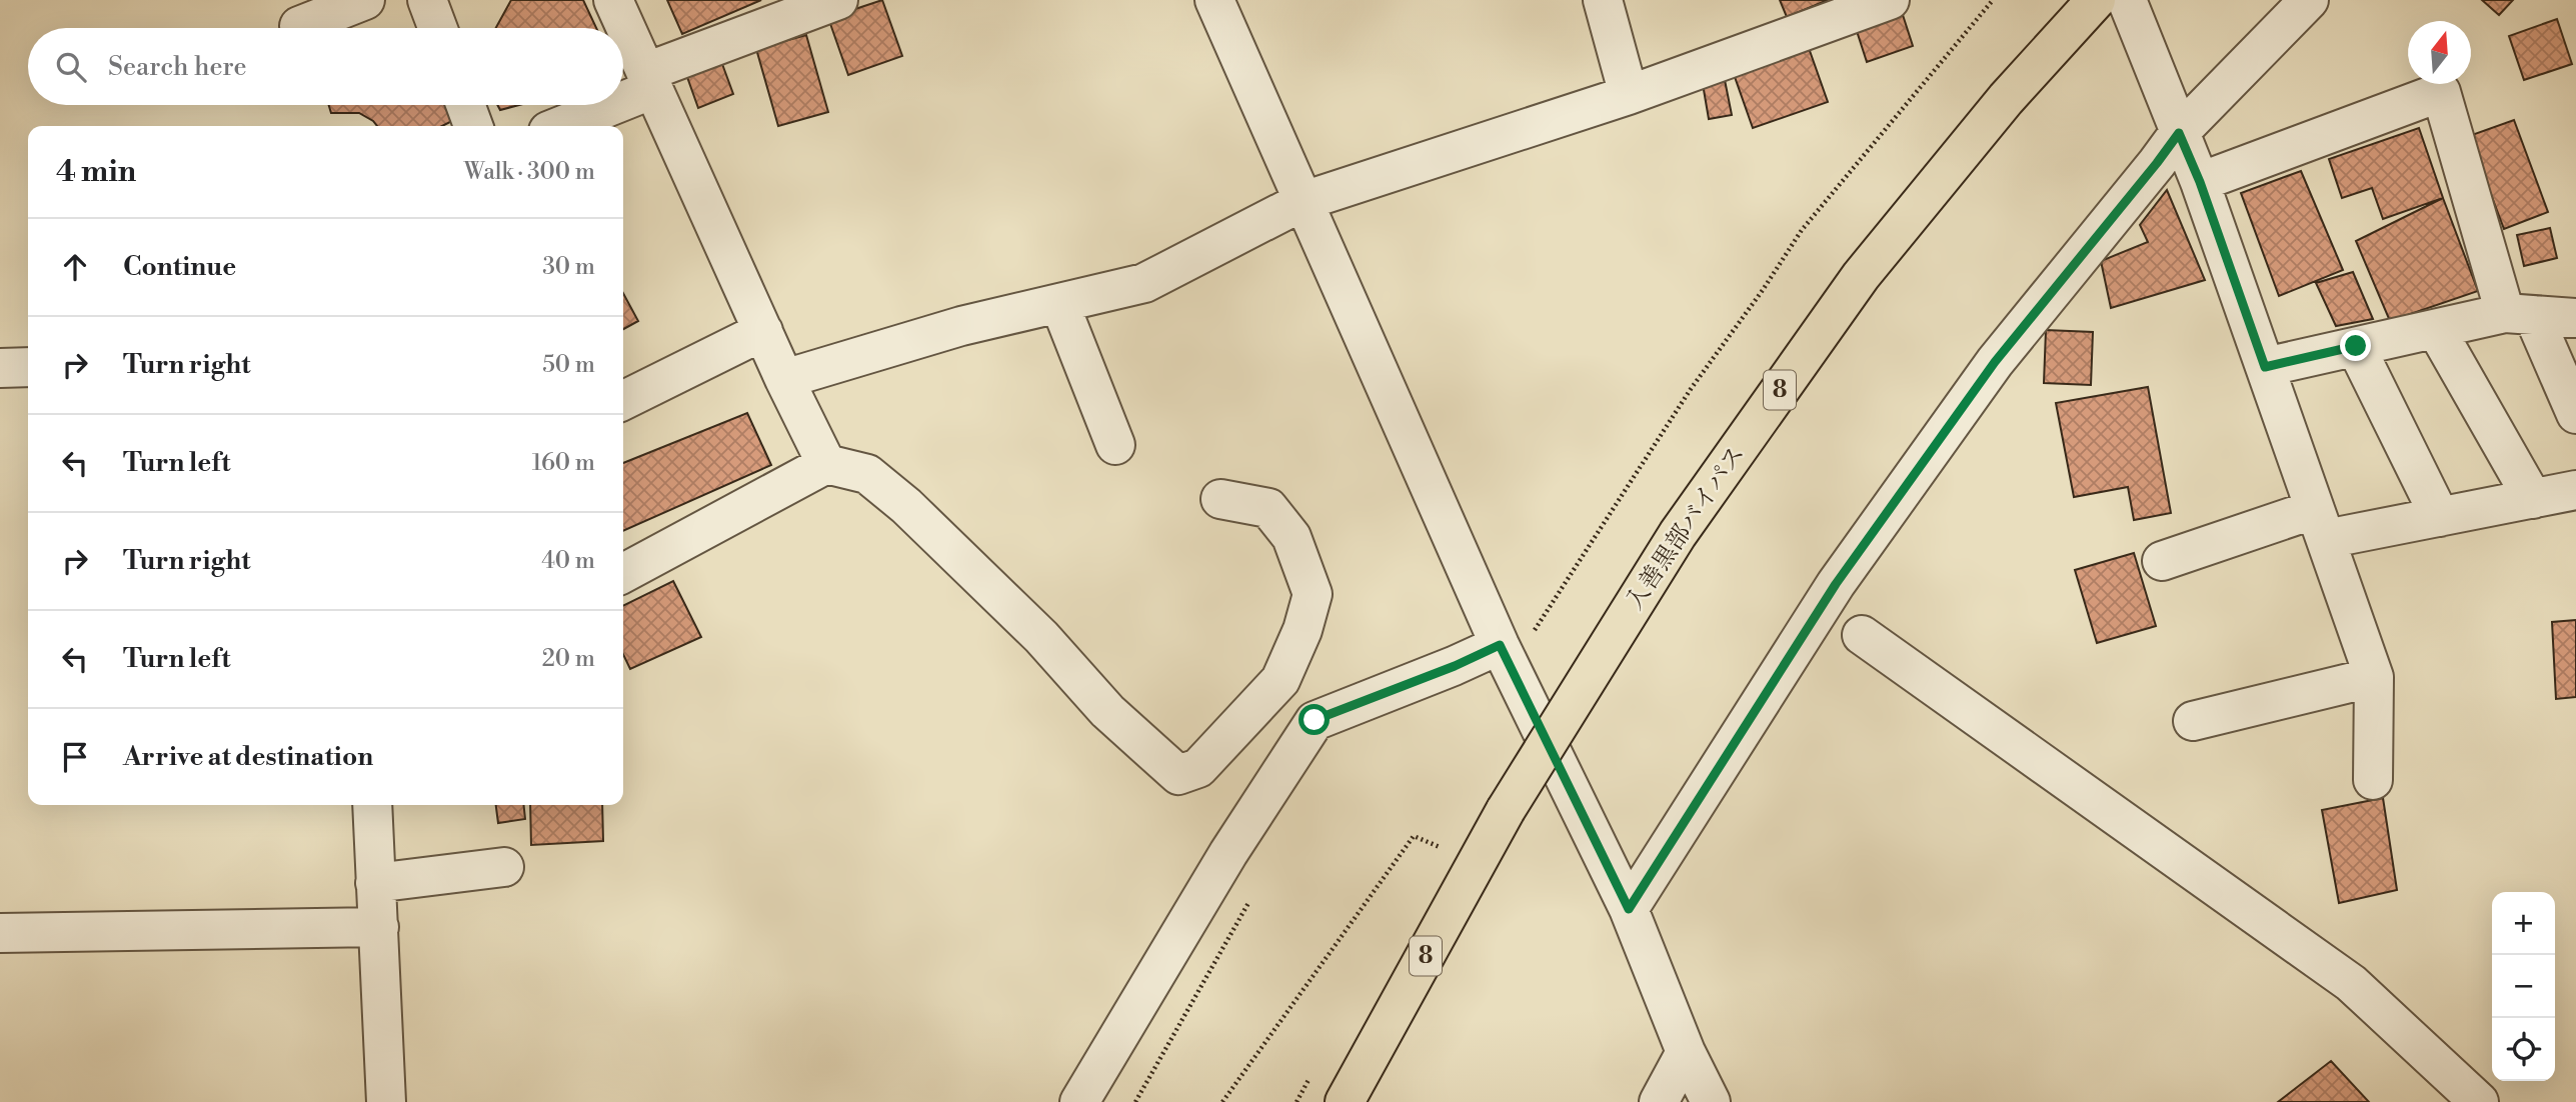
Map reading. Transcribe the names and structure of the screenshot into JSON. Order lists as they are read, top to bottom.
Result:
{
  "streets": {
    "highway": ["8", "入善黒部バイパス"]
  },
  "north": "top",
  "page": {
    "search": "Search here",
    "heading": ["4 min", "Walk · 300 m"],
    "list": [
      ["Continue", "30 m"],
      ["Turn right", "50 m"],
      ["Turn left", "160 m"],
      ["Turn right", "40 m"],
      ["Turn left", "20 m"],
      "Arrive at destination"
    ],
    "map_buttons": ["+", "−"]
  }
}
